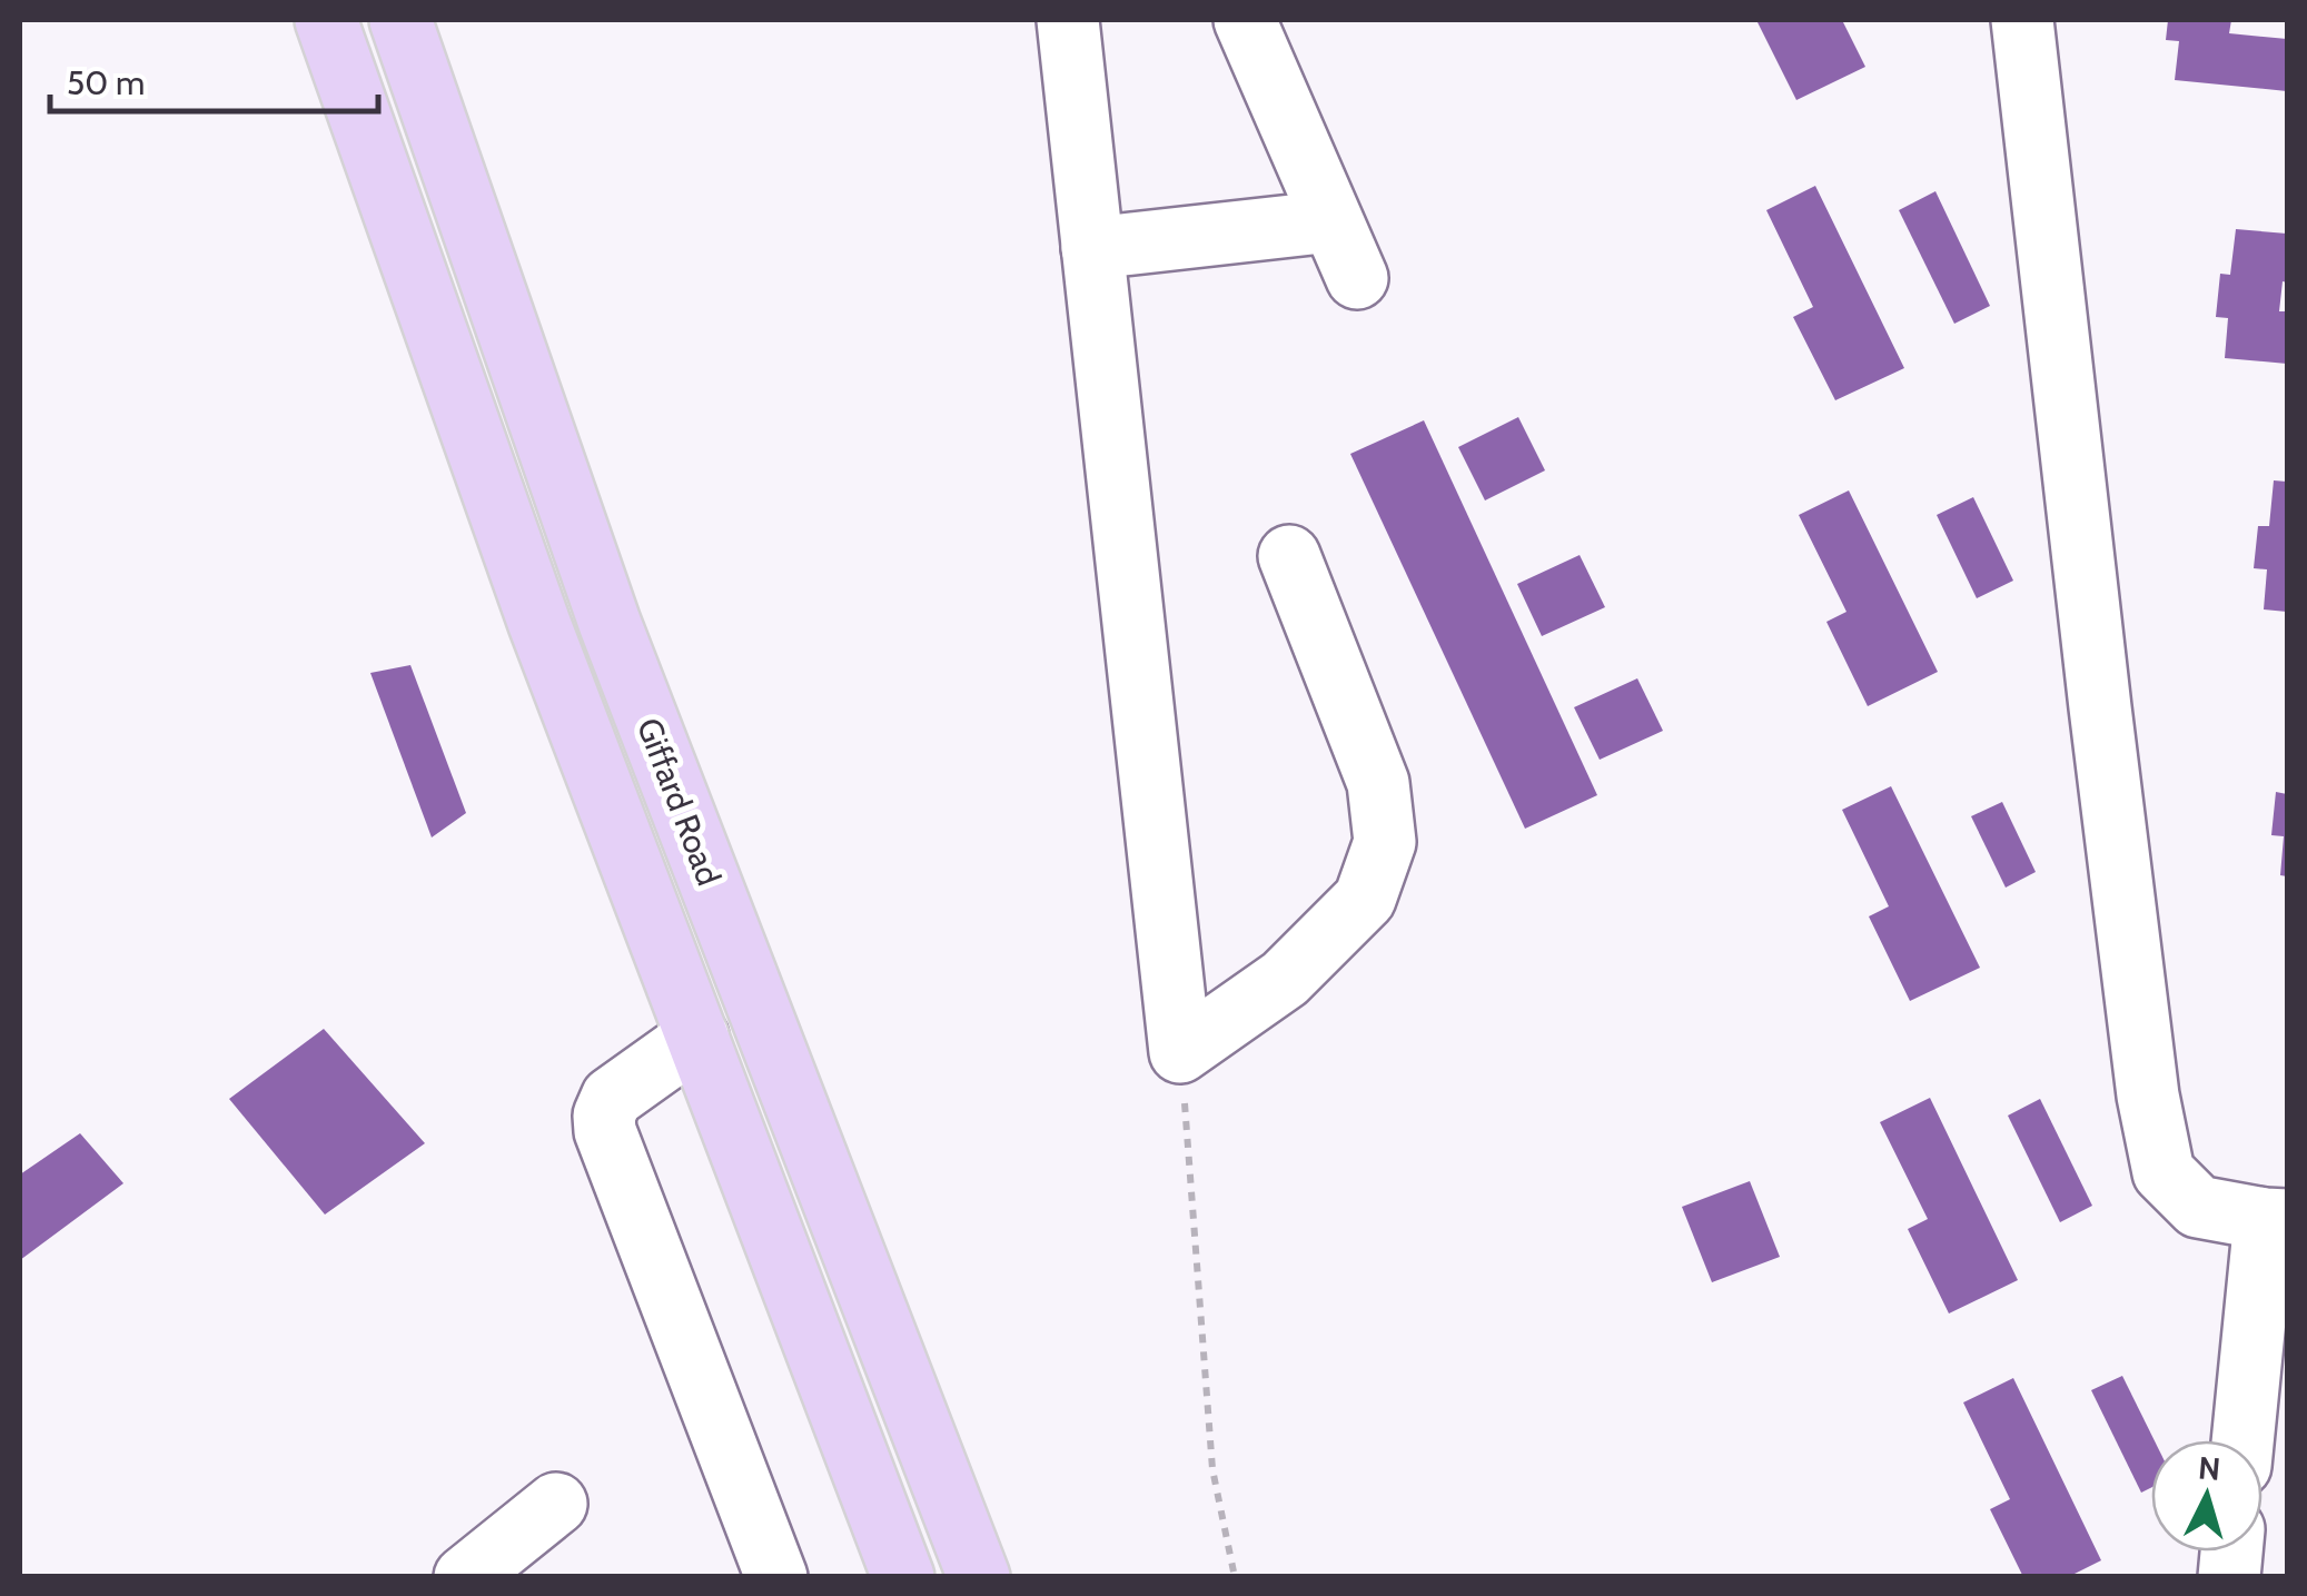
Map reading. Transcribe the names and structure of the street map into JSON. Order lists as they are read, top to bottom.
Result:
{
  "streets": {
    "main road": ["Giffard Road"]
  },
  "scale_bar": "50 m",
  "north": "top"
}
